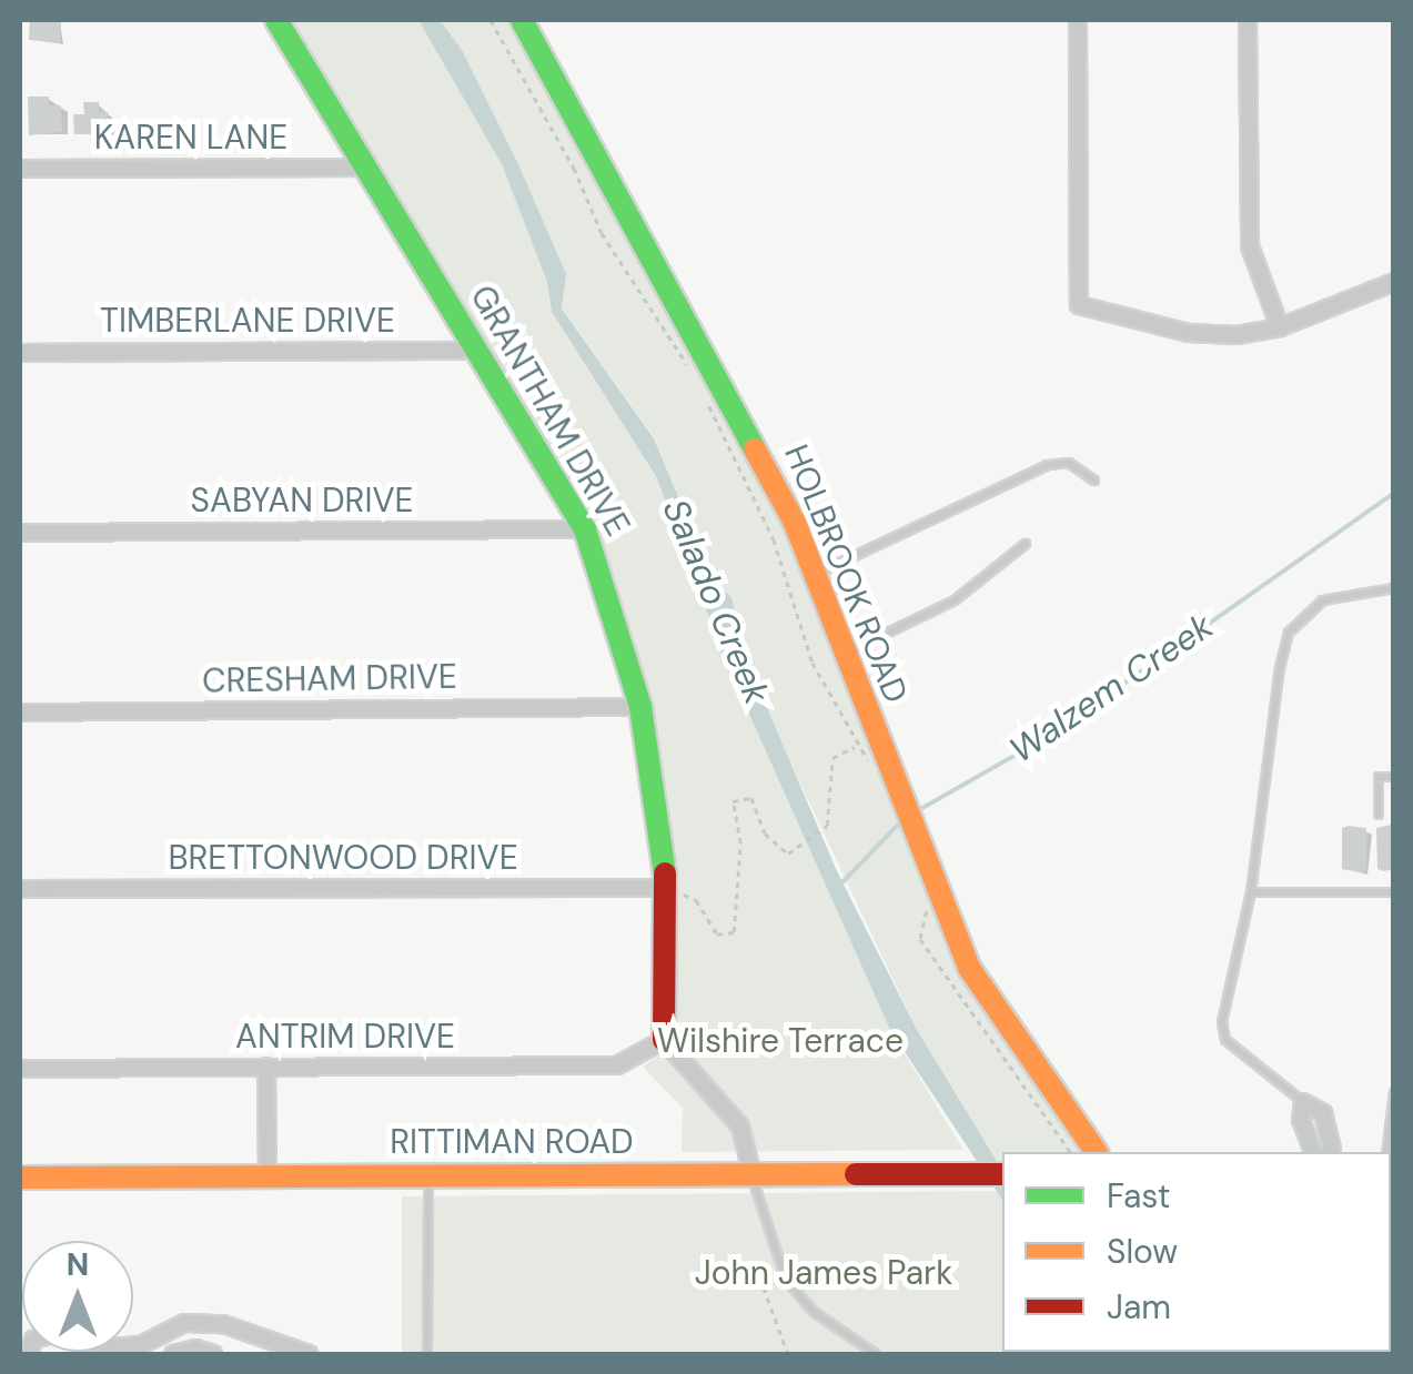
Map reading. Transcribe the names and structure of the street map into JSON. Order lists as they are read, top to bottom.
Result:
{
  "streets": {
    "street": [
      "KAREN LANE",
      "TIMBERLANE DRIVE",
      "GRANTHAM DRIVE",
      "SABYAN DRIVE",
      "HOLBROOK ROAD",
      "CRESHAM DRIVE",
      "BRETTONWOOD DRIVE",
      "ANTRIM DRIVE",
      "RITTIMAN ROAD"
    ]
  },
  "crossings": [
    ["KAREN LANE", "GRANTHAM DRIVE"],
    ["TIMBERLANE DRIVE", "GRANTHAM DRIVE"],
    ["GRANTHAM DRIVE", "SABYAN DRIVE"],
    ["GRANTHAM DRIVE", "CRESHAM DRIVE"],
    ["GRANTHAM DRIVE", "BRETTONWOOD DRIVE"],
    ["GRANTHAM DRIVE", "ANTRIM DRIVE"]
  ],
  "water": ["Salado Creek", "Walzem Creek"],
  "parks": ["Wilshire Terrace", "John James Park"],
  "legend": ["Fast", "Slow", "Jam"],
  "north": "top"
}
